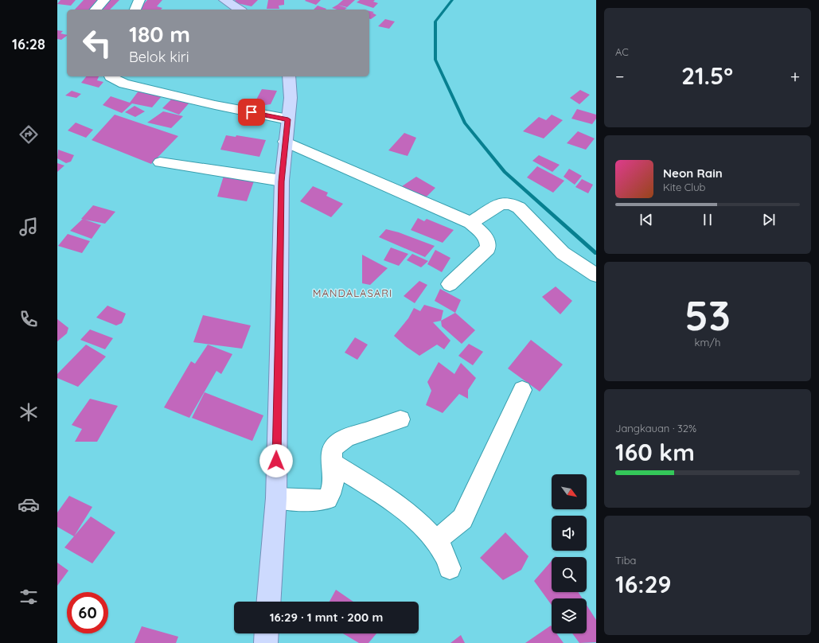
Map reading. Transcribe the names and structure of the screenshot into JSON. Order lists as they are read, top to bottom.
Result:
{
  "districts": ["MANDALASARI"],
  "north": "bottom right",
  "page": {
    "tabs": "16:28",
    "tile": [
      "AC",
      ["53", "km/h"],
      ["Jangkauan · 32%", "160 km"],
      ["Tiba", "16:29"]
    ],
    "turn": ["180 m", "Belok kiri"],
    "heat": ["−", "21.5°", "+"],
    "song": ["Neon Rain", "Kite Club"],
    "limit": "60",
    "trip": "16:29 · 1 mnt · 200 m"
  }
}
